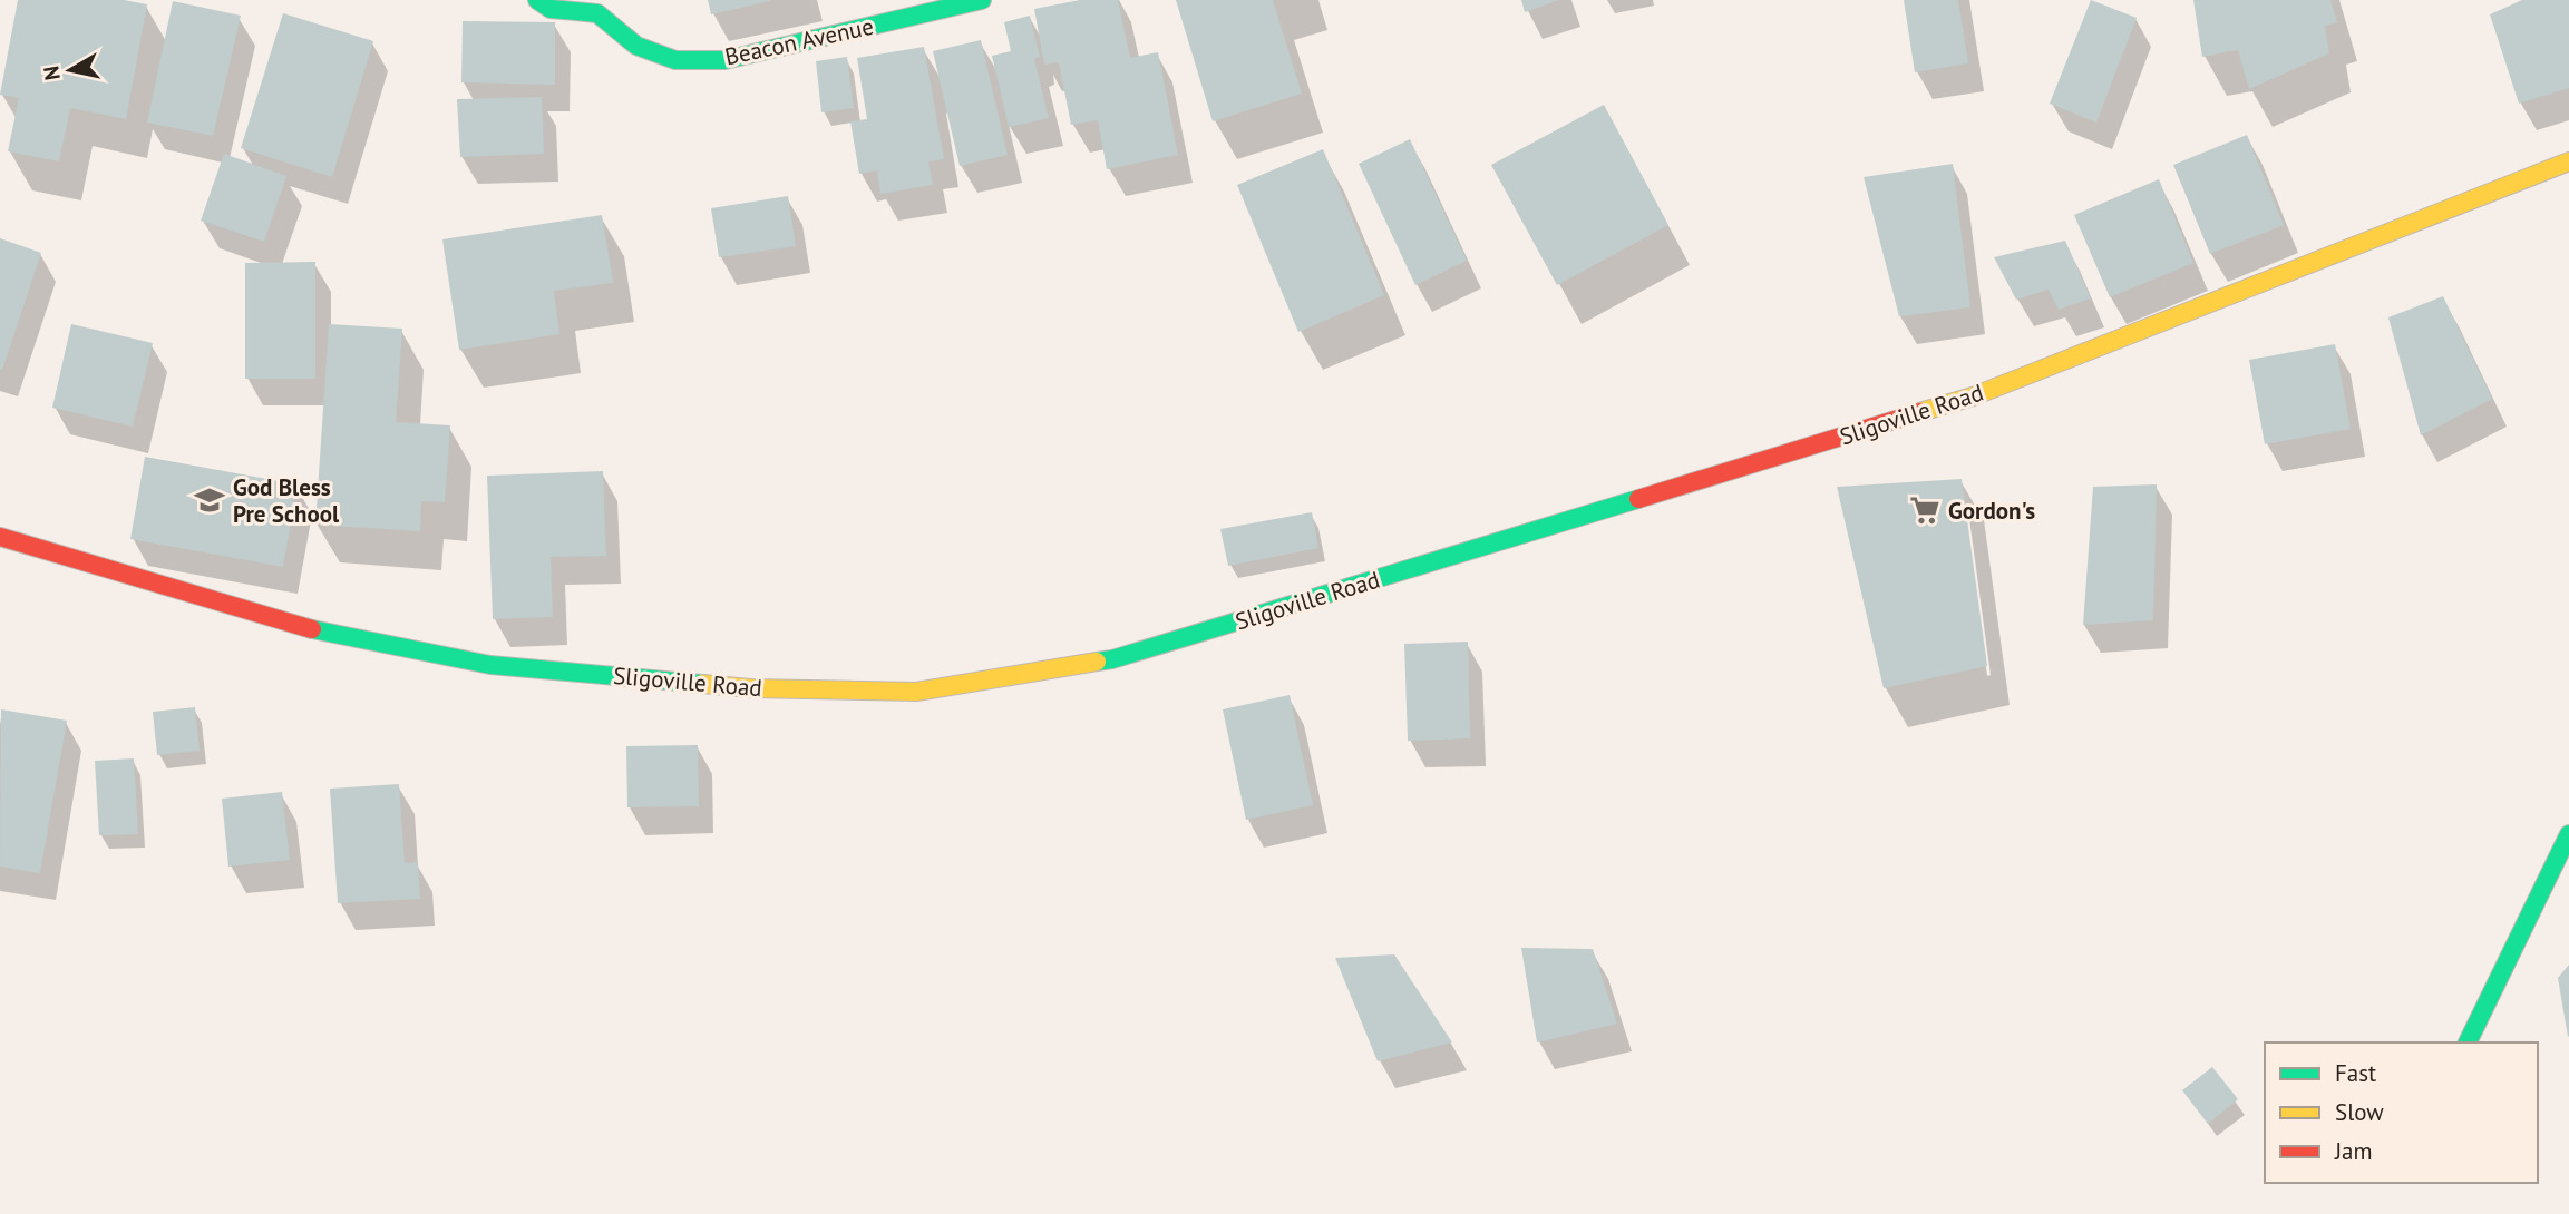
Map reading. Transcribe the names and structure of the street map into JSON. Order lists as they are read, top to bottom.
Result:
{
  "streets": {
    "street": ["Beacon Avenue", "Sligoville Road"]
  },
  "places": {
    "school or university": ["God Bless Pre School"],
    "supermarket": ["Gordon's"]
  },
  "legend": ["Fast", "Slow", "Jam"],
  "north": "left"
}
